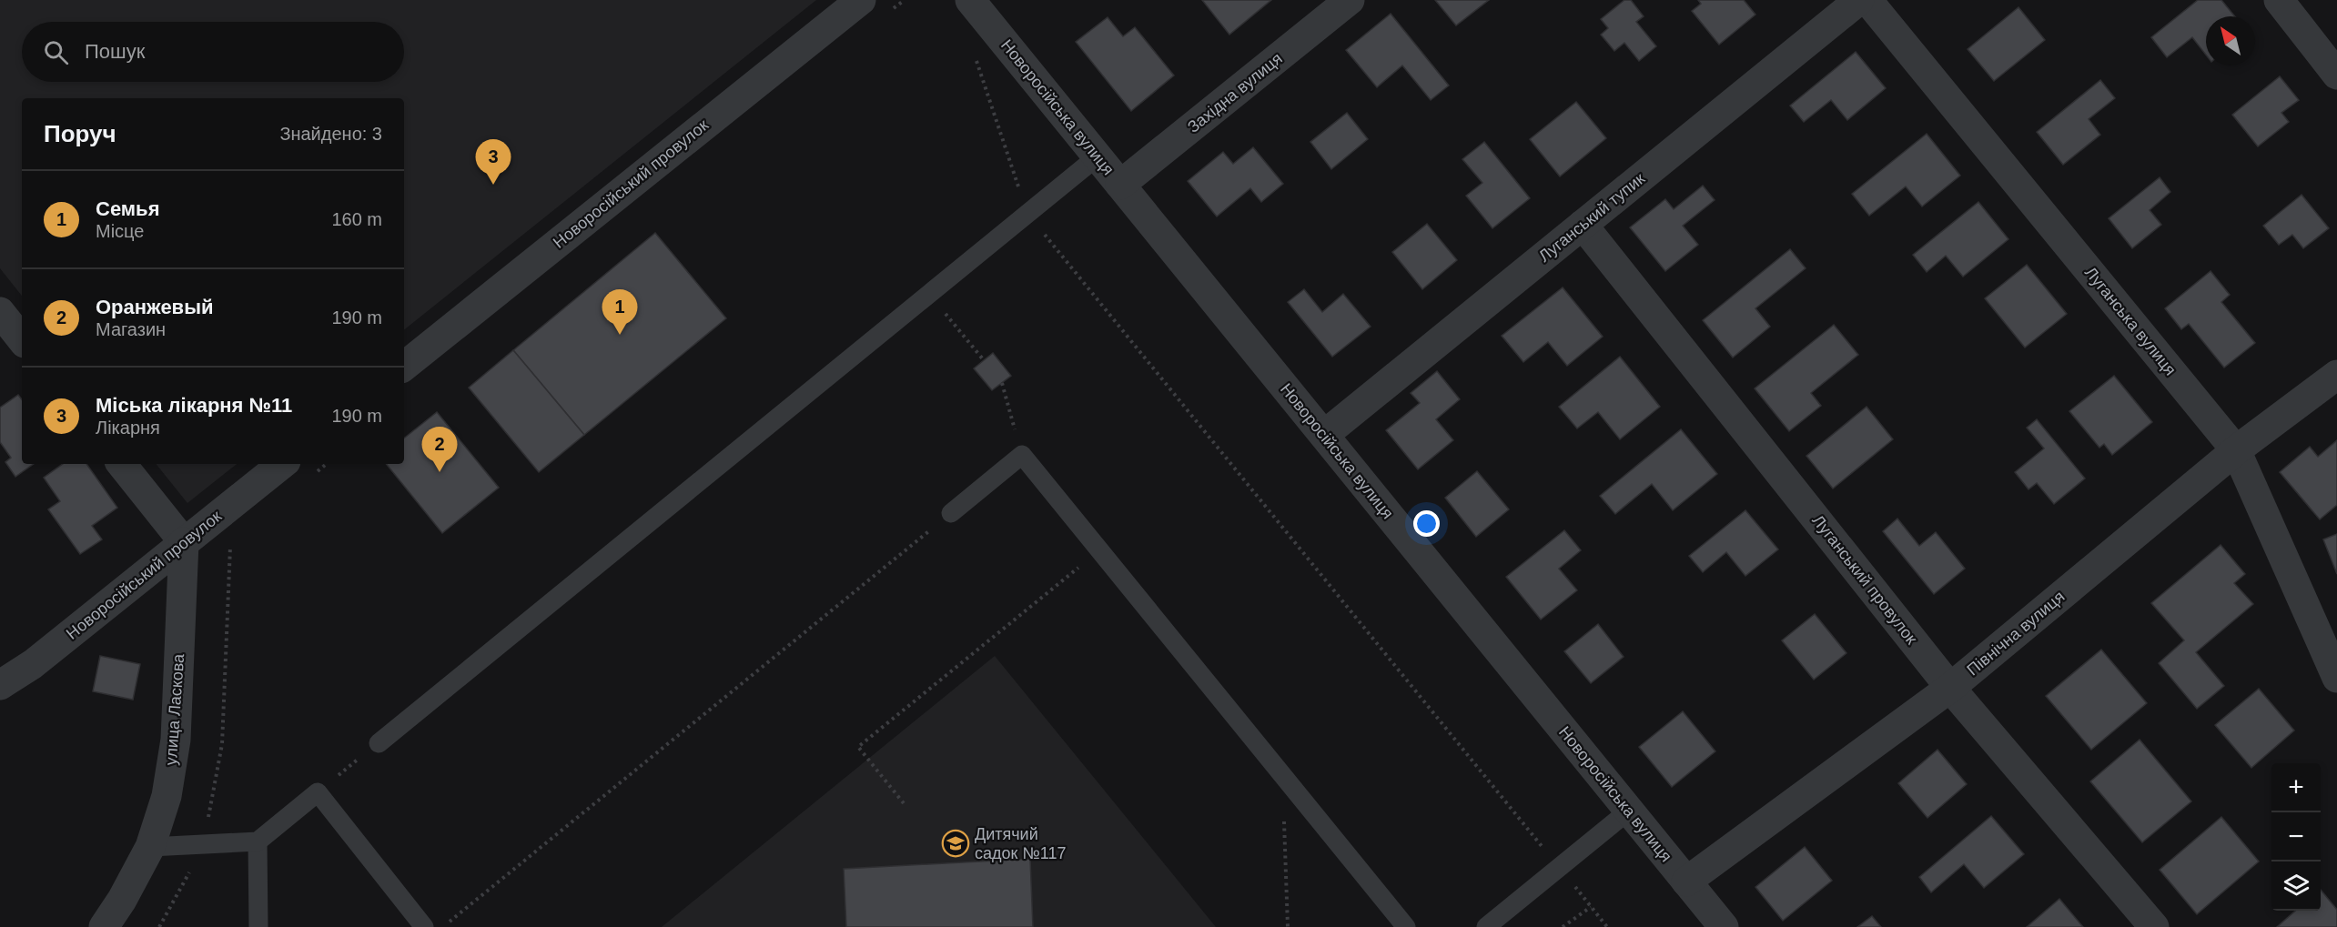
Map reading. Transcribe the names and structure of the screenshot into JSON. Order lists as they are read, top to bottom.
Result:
{
  "streets": {
    "street": [
      "Західна вулиця",
      "Новоросійська вулиця",
      "Новоросійський провулок",
      "Луганський тупик",
      "Луганська вулиця",
      "Луганський провулок",
      "Північна вулиця",
      "улица Ласкова"
    ]
  },
  "crossings": [
    ["Західна вулиця", "Новоросійська вулиця"],
    ["Новоросійська вулиця", "Луганський тупик"],
    ["Новоросійська вулиця", "Північна вулиця"],
    ["Новоросійський провулок", "улица Ласкова"],
    ["Луганський тупик", "Луганський провулок"],
    ["Луганська вулиця", "Північна вулиця"],
    ["Луганський провулок", "Північна вулиця"]
  ],
  "places": {
    "school or university": ["Дитячий садок №117"]
  },
  "north": "top left",
  "page": {
    "search": "Пошук",
    "heading": ["Поруч", "Знайдено: 3"],
    "pins": ["3", "1", "2"],
    "list": [
      {
        "mark": "1",
        "name": "Семья",
        "note": "Місце",
        "value": "160 m"
      },
      {
        "mark": "2",
        "name": "Оранжевый",
        "note": "Магазин",
        "value": "190 m"
      },
      {
        "mark": "3",
        "name": "Міська лікарня №11",
        "note": "Лікарня",
        "value": "190 m"
      }
    ],
    "map_buttons": ["+", "−"]
  }
}
